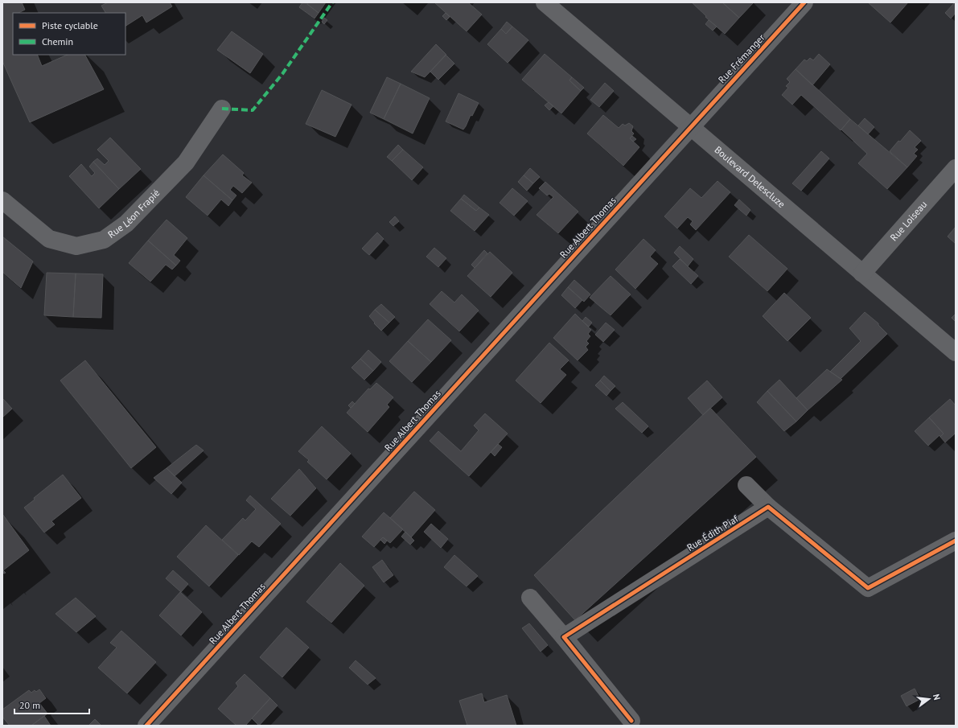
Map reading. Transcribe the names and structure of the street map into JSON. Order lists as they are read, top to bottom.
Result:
{
  "streets": {
    "street": [
      "Rue Frémanger",
      "Boulevard Delescluze",
      "Rue Léon Frapié",
      "Rue Loiseau",
      "Rue Albert Thomas",
      "Rue Édith Piaf"
    ]
  },
  "crossings": [
    ["Rue Frémanger", "Boulevard Delescluze"],
    ["Rue Frémanger", "Rue Albert Thomas"],
    ["Boulevard Delescluze", "Rue Loiseau"],
    ["Boulevard Delescluze", "Rue Albert Thomas"]
  ],
  "legend": ["Piste cyclable", "Chemin"],
  "scale_bar": "20 m",
  "north": "right"
}
